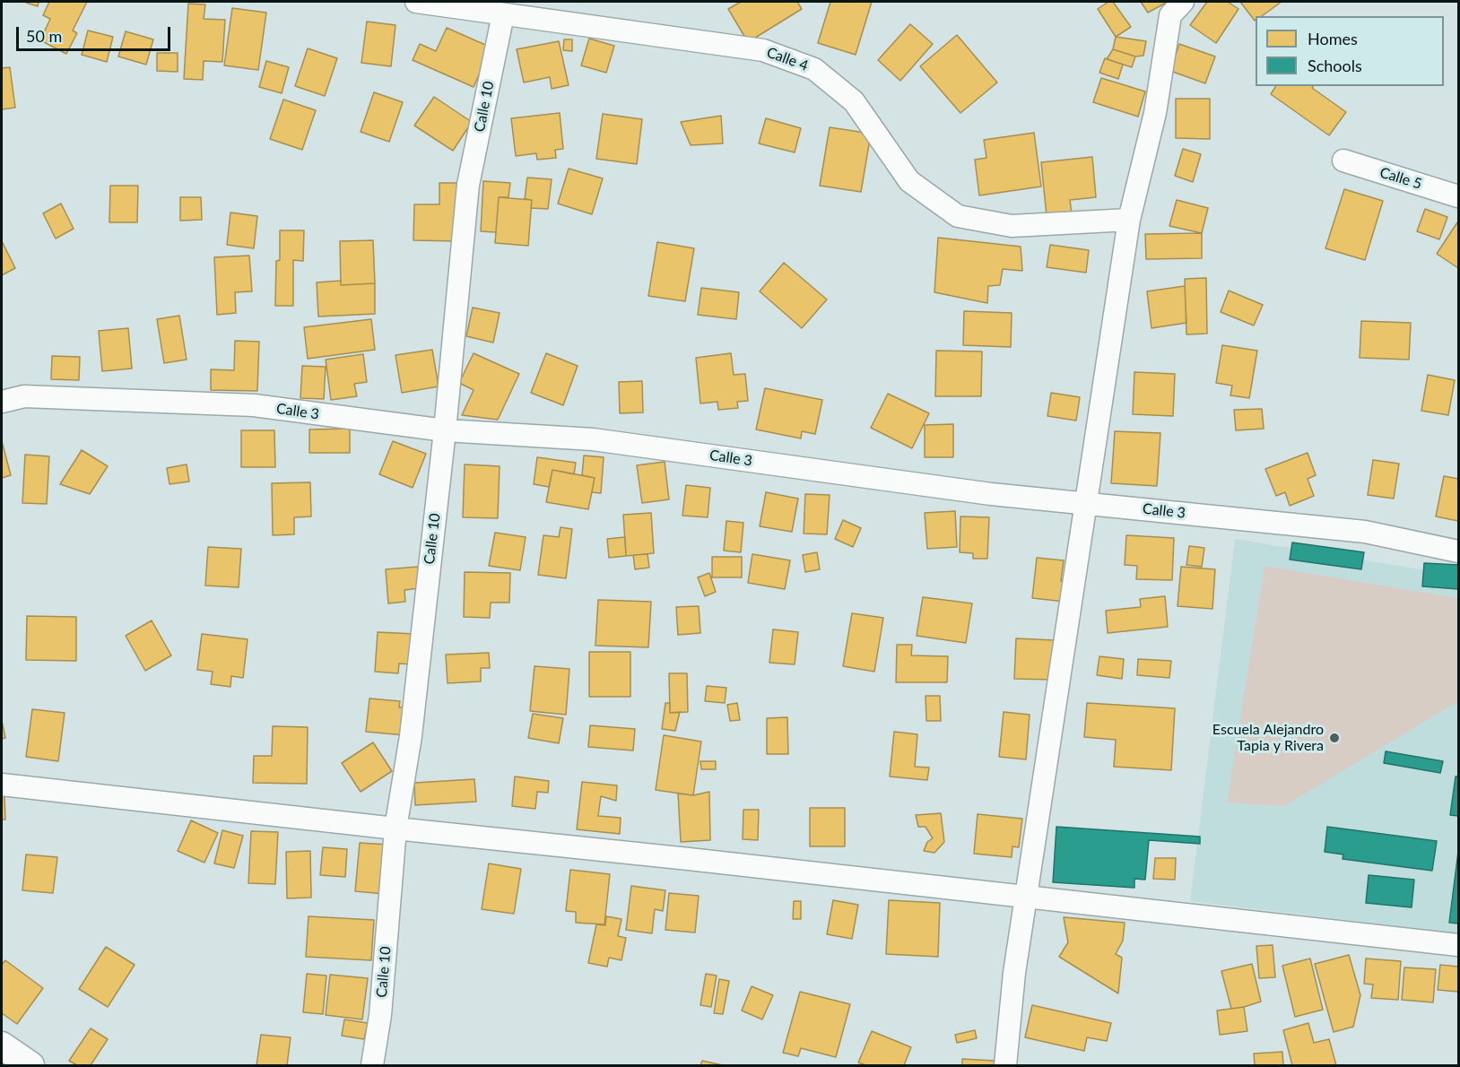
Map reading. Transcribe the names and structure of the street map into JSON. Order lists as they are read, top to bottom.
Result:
{
  "streets": {
    "street": [
      "Calle 4",
      "Calle 10",
      "Calle 5",
      "Calle 3"
    ]
  },
  "crossings": [
    ["Calle 4", "Calle 10"],
    ["Calle 10", "Calle 3"]
  ],
  "places": ["Escuela Alejandro Tapia y Rivera"],
  "legend": ["Homes", "Schools"],
  "scale_bar": "50 m"
}
